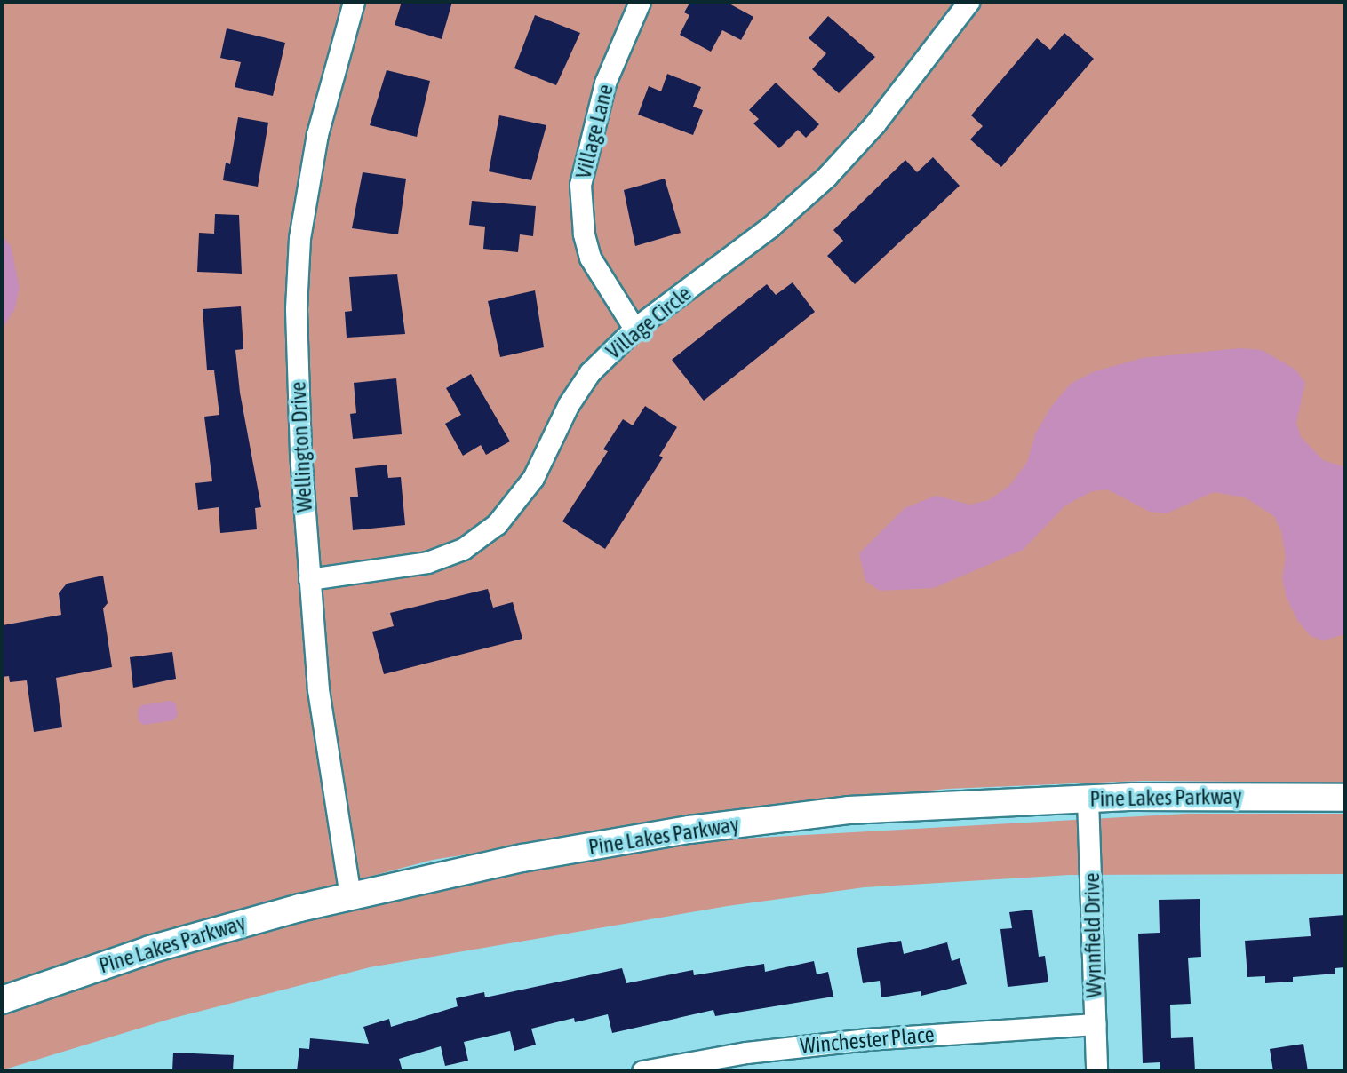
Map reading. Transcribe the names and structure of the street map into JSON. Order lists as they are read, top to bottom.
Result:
{
  "streets": {
    "street": [
      "Village Lane",
      "Village Circle",
      "Wellington Drive",
      "Pine Lakes Parkway",
      "Wynnfield Drive",
      "Winchester Place"
    ]
  },
  "crossings": [
    ["Village Lane", "Village Circle"],
    ["Village Circle", "Wellington Drive"],
    ["Wellington Drive", "Pine Lakes Parkway"],
    ["Pine Lakes Parkway", "Wynnfield Drive"],
    ["Wynnfield Drive", "Winchester Place"]
  ]
}
